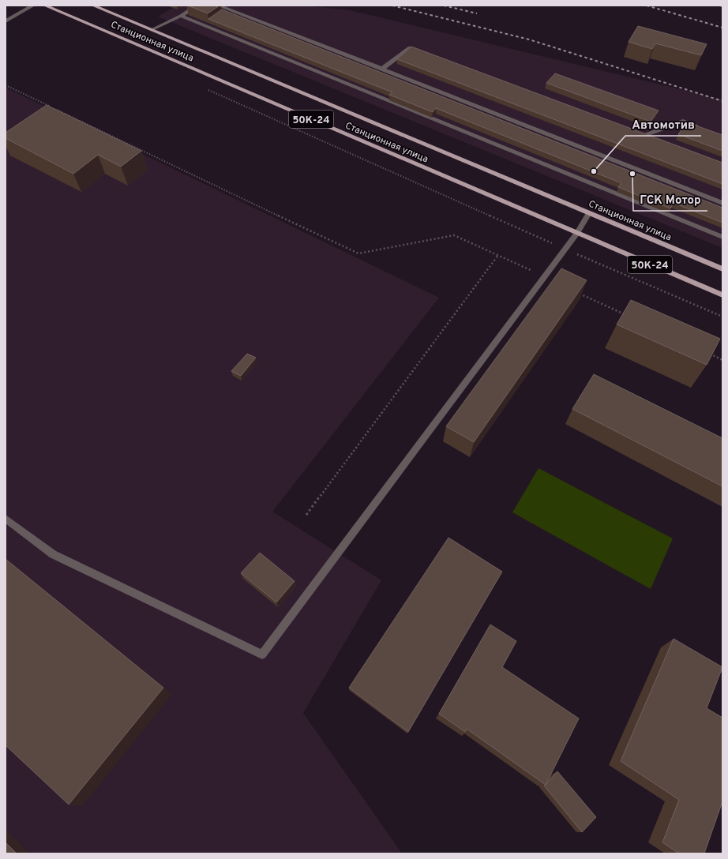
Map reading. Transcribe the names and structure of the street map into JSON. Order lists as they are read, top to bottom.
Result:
{
  "streets": {
    "main road": ["Станционная улица", "50К-24"]
  },
  "places": ["Автомотив", "ГСК Мотор"]
}
